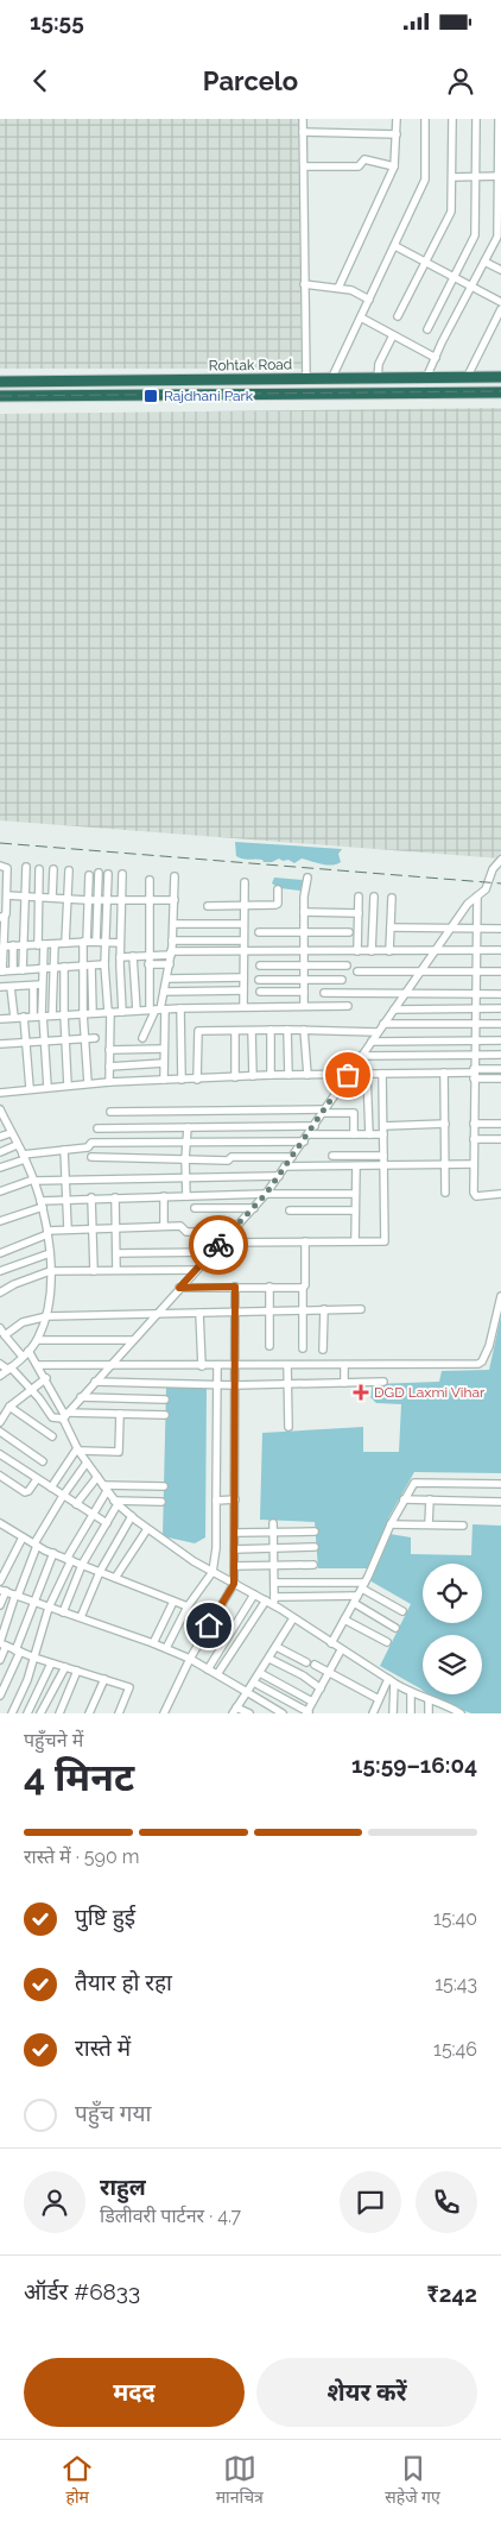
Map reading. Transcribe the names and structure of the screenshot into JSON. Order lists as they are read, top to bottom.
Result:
{
  "streets": {
    "highway": ["Rohtak Road"]
  },
  "places": {
    "transit": ["Rajdhani Park"],
    "health": ["DGD Laxmi Vihar"]
  },
  "page": {
    "status": "15:55",
    "header": "Parcelo",
    "heading": ["4 मिनट", "पहुँचने में", "15:59–16:04"],
    "panel": [
      "राहुल",
      "डिलीवरी पार्टनर · 4.7",
      "ऑर्डर #6833",
      "₹242"
    ],
    "bar": "रास्ते में · 590 m",
    "list": [
      ["पुष्टि हुई", "15:40"],
      ["तैयार हो रहा", "15:43"],
      ["रास्ते में", "15:46"],
      "पहुँच गया"
    ],
    "buttons": ["मदद", "शेयर करें"],
    "tabs": ["होम", "मानचित्र", "सहेजे गए"]
  }
}
